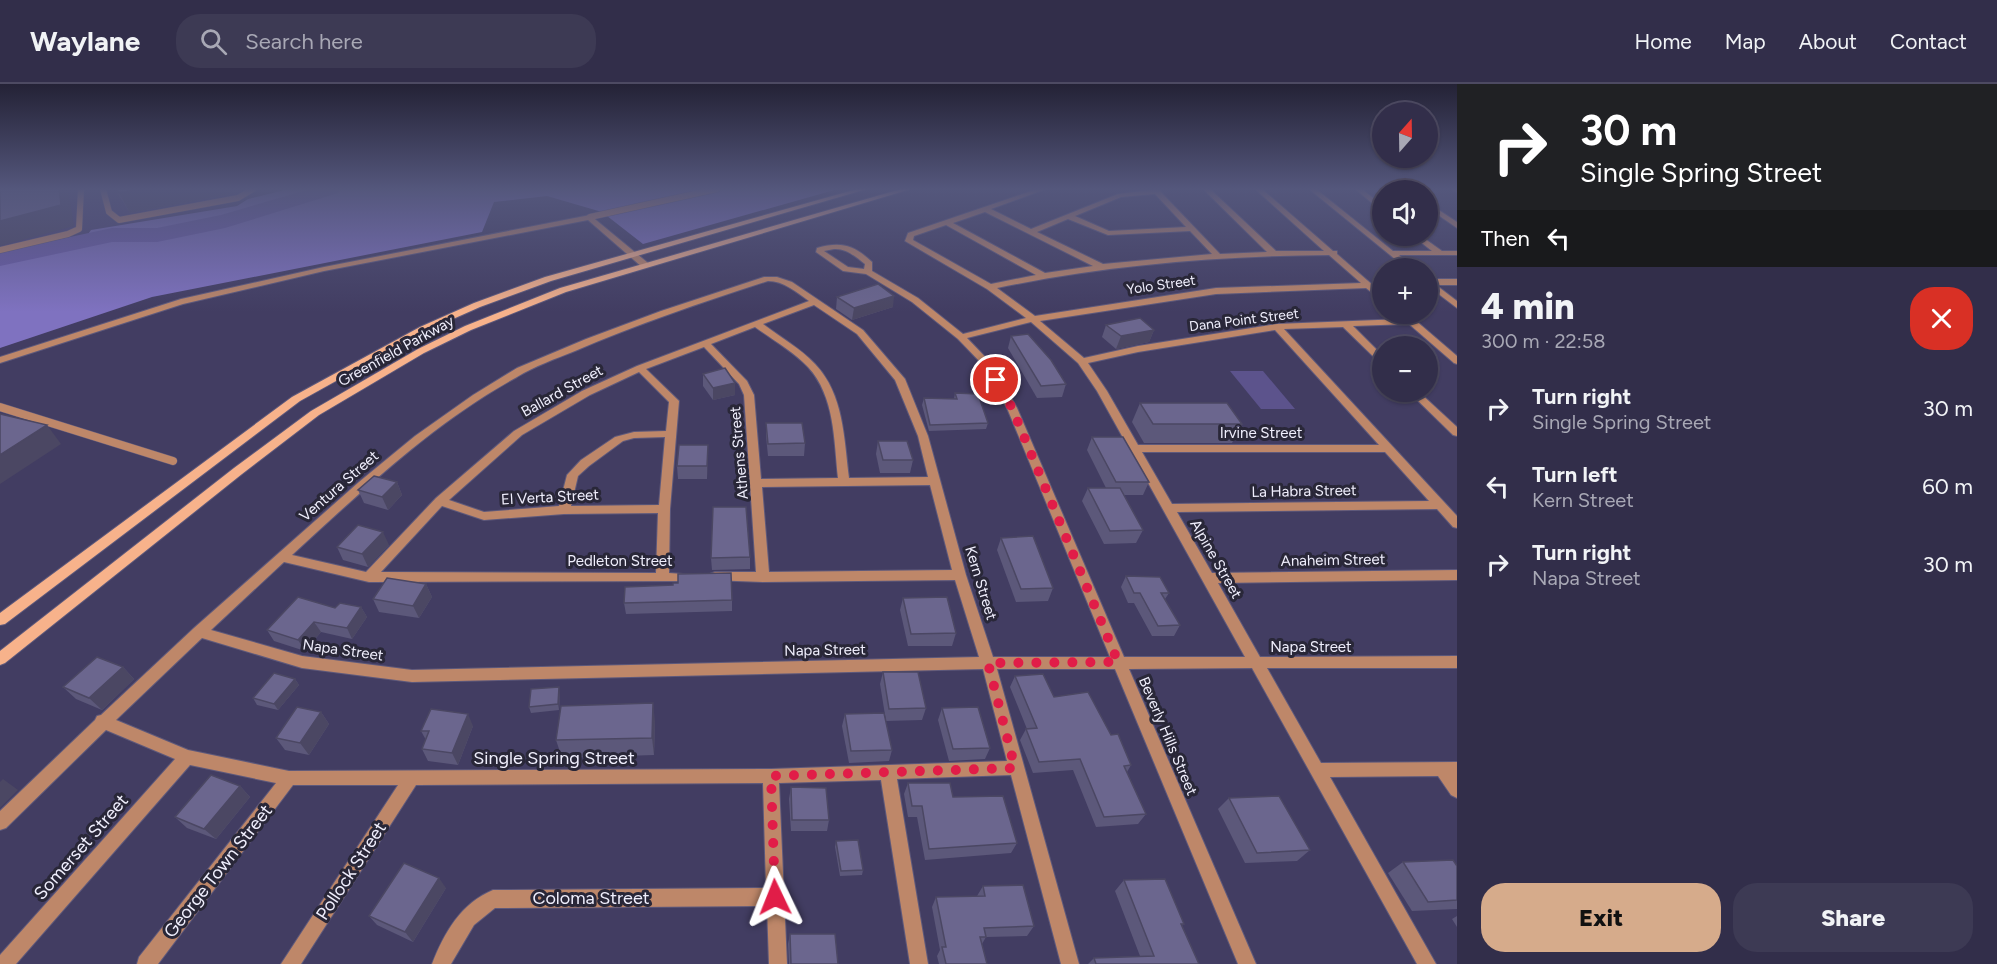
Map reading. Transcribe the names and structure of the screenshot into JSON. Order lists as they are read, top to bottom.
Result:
{
  "streets": {
    "main road": ["Greenfield Parkway"],
    "street": [
      "Yolo Street",
      "Dana Point Street",
      "Ballard Street",
      "Irvine Street",
      "Athens Street",
      "Ventura Street",
      "La Habra Street",
      "El Verta Street",
      "Alpine Street",
      "Anaheim Street",
      "Pedleton Street",
      "Kern Street",
      "Napa Street",
      "Beverly Hills Street",
      "Single Spring Street",
      "Somerset Street",
      "George Town Street",
      "Pollock Street",
      "Coloma Street"
    ]
  },
  "crossings": [
    ["Yolo Street", "Alpine Street"],
    ["Yolo Street", "Beverly Hills Street"],
    ["Dana Point Street", "Alpine Street"],
    ["Ballard Street", "Athens Street"],
    ["Ballard Street", "El Verta Street"],
    ["Ballard Street", "Pedleton Street"],
    ["Ballard Street", "Kern Street"],
    ["Irvine Street", "Alpine Street"],
    ["Athens Street", "Pedleton Street"],
    ["Ventura Street", "Pedleton Street"],
    ["Ventura Street", "Kern Street"],
    ["Ventura Street", "Napa Street"],
    ["Ventura Street", "Single Spring Street"],
    ["La Habra Street", "Alpine Street"],
    ["Alpine Street", "Anaheim Street"],
    ["Alpine Street", "Napa Street"],
    ["Pedleton Street", "Kern Street"],
    ["Kern Street", "Napa Street"],
    ["Kern Street", "Single Spring Street"],
    ["Napa Street", "Beverly Hills Street"],
    ["Single Spring Street", "Somerset Street"],
    ["Single Spring Street", "George Town Street"],
    ["Single Spring Street", "Pollock Street"]
  ],
  "north": "top",
  "page": {
    "header": "Waylane",
    "search": "Search here",
    "nav": [
      "Home",
      "Map",
      "About",
      "Contact"
    ],
    "turn": ["30 m", "Single Spring Street"],
    "map_buttons": ["+", "−"],
    "then": "Then",
    "heading": ["4 min", "300 m · 22:58"],
    "list": [
      {
        "name": "Turn right",
        "note": "Single Spring Street",
        "value": "30 m"
      },
      {
        "name": "Turn left",
        "note": "Kern Street",
        "value": "60 m"
      },
      {
        "name": "Turn right",
        "note": "Napa Street",
        "value": "30 m"
      }
    ],
    "buttons": ["Exit", "Share"]
  }
}
